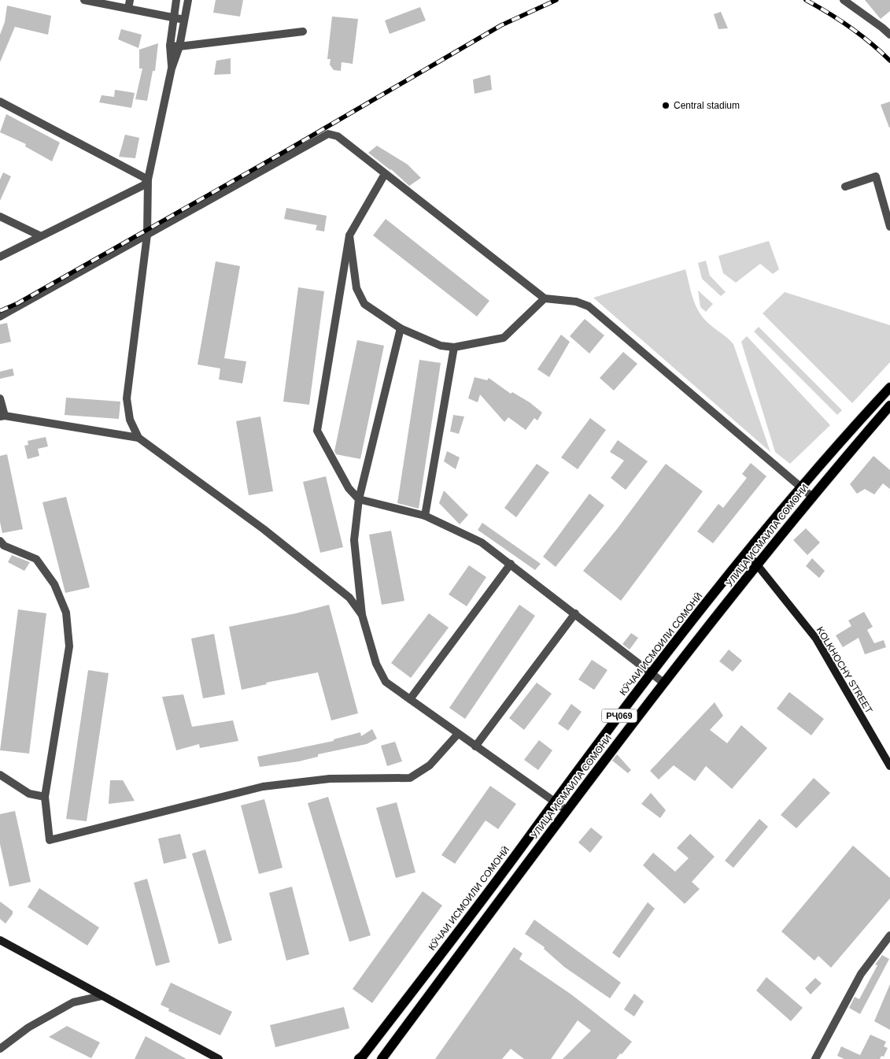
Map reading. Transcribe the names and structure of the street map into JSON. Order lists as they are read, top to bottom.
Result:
{
  "streets": {
    "main road": [
      "УЛИЦА ИСМАИЛА СОМОНИ",
      "КӮЧАИ ИСМОИЛИ СОМОНӢ",
      "KOLKHOCHY STREET",
      "РҶ069"
    ]
  },
  "crossings": [
    ["УЛИЦА ИСМАИЛА СОМОНИ", "KOLKHOCHY STREET"],
    ["КӮЧАИ ИСМОИЛИ СОМОНӢ", "KOLKHOCHY STREET"]
  ],
  "places": ["Central stadium"]
}
